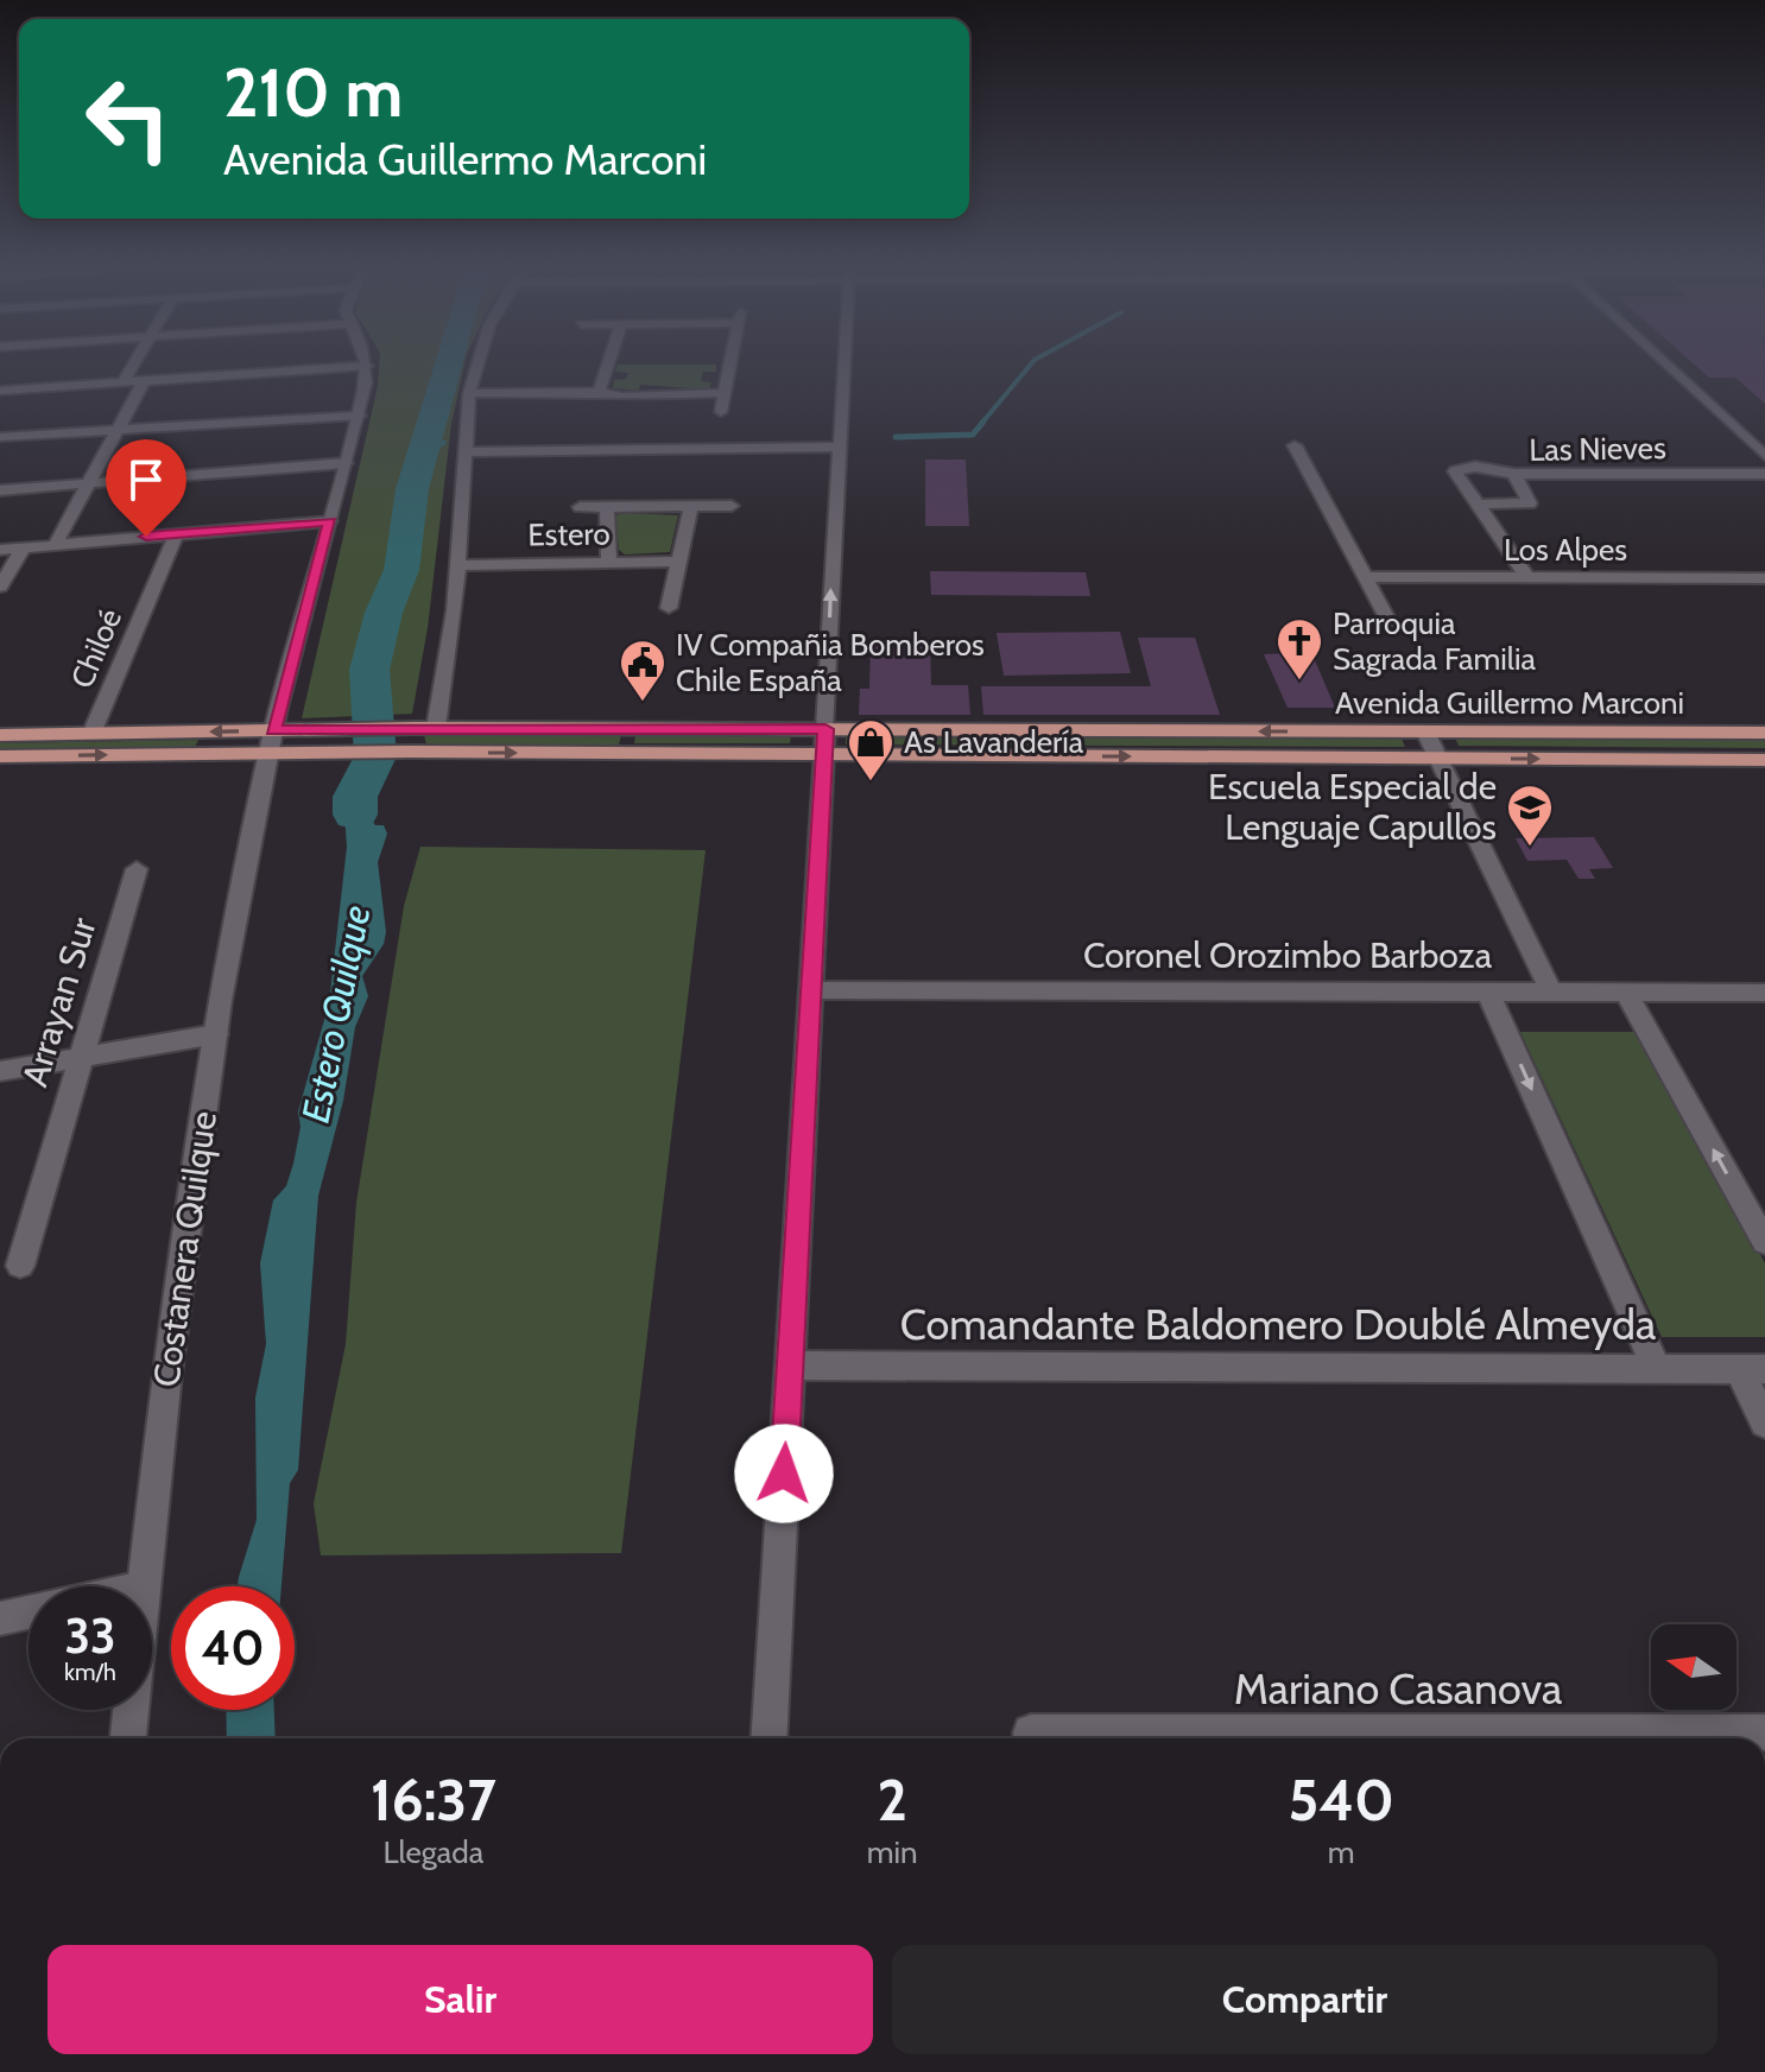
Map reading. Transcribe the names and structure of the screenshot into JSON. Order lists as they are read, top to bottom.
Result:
{
  "streets": {
    "main road": ["Avenida Guillermo Marconi"],
    "street": [
      "Las Nieves",
      "Estero",
      "Los Alpes",
      "Chiloé",
      "Coronel Orozimbo Barboza",
      "Arrayan Sur",
      "Costanera Quilque",
      "Comandante Baldomero Doublé Almeyda",
      "Mariano Casanova"
    ]
  },
  "crossings": [
    ["Chiloé", "Avenida Guillermo Marconi"],
    ["Avenida Guillermo Marconi", "Costanera Quilque"]
  ],
  "water": ["Estero Quilque"],
  "places": {
    "church": ["Parroquia Sagrada Familia"],
    "public building": ["IV Compañia Bomberos Chile España"],
    "shop": ["As Lavandería"],
    "school or university": ["Escuela Especial de Lenguaje Capullos"]
  },
  "north": "left",
  "page": {
    "turn": ["210 m", "Avenida Guillermo Marconi"],
    "speed": "33 km/h",
    "limit": "40",
    "eta": [
      "16:37",
      "Llegada",
      "2",
      "min",
      "540",
      "m"
    ],
    "buttons": ["Salir", "Compartir"]
  }
}
